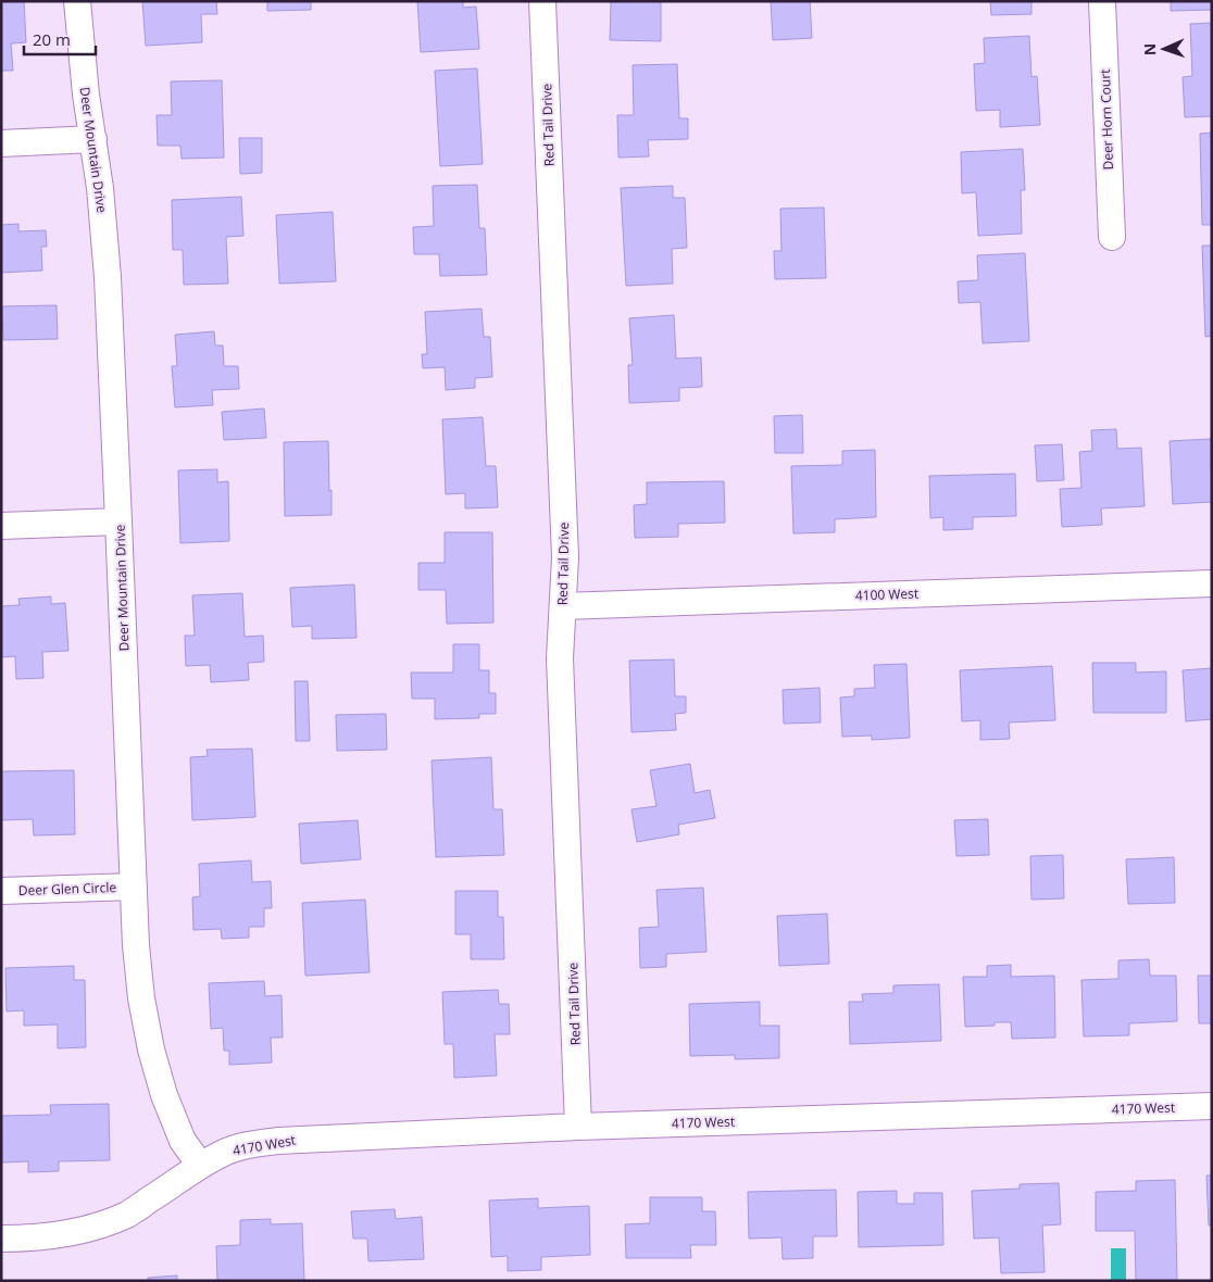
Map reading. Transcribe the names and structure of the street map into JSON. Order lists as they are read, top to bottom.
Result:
{
  "streets": {
    "street": [
      "Deer Horn Court",
      "Red Tail Drive",
      "Deer Mountain Drive",
      "4100 West",
      "Deer Glen Circle",
      "4170 West"
    ]
  },
  "crossings": [
    ["Red Tail Drive", "4100 West"],
    ["Red Tail Drive", "4170 West"],
    ["Deer Mountain Drive", "Deer Glen Circle"],
    ["Deer Mountain Drive", "4170 West"]
  ],
  "scale_bar": "20 m",
  "north": "left"
}
